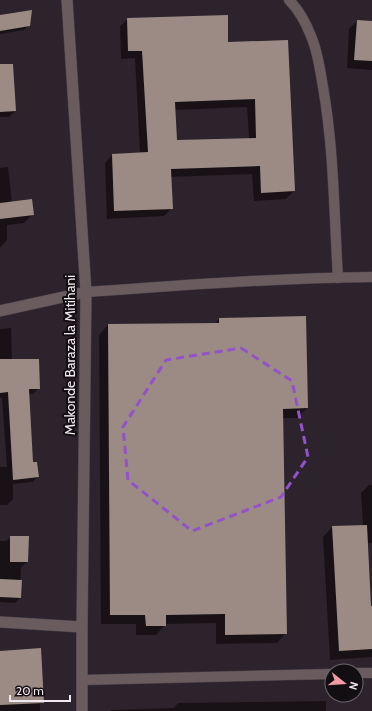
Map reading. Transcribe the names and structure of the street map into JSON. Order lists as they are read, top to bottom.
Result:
{
  "streets": {
    "street": ["Makonde Baraza la Mitihani"]
  },
  "scale_bar": "20 m",
  "north": "right"
}
